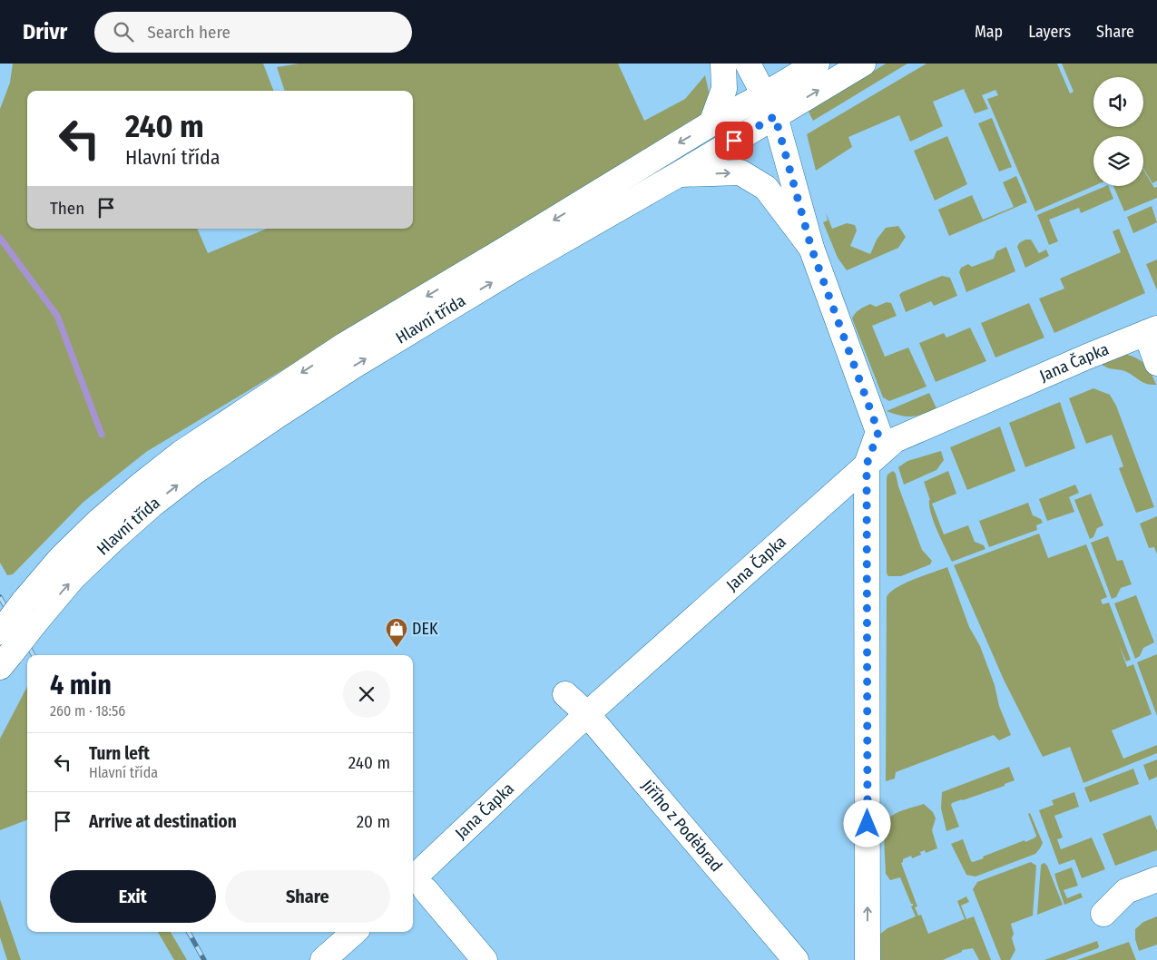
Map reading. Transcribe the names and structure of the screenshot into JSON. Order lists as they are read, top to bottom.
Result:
{
  "streets": {
    "street": ["Hlavní třída", "Jana Čapka", "Jiřího z Poděbrad"]
  },
  "crossings": [
    ["Jana Čapka", "Jiřího z Poděbrad"]
  ],
  "places": {
    "shop": ["DEK"]
  },
  "page": {
    "header": "Drivr",
    "search": "Search here",
    "nav": ["Map", "Layers", "Share"],
    "turn": ["240 m", "Hlavní třída"],
    "then": "Then",
    "heading": ["4 min", "260 m · 18:56"],
    "list": [
      {
        "name": "Turn left",
        "note": "Hlavní třída",
        "value": "240 m"
      },
      {
        "name": "Arrive at destination",
        "value": "20 m"
      }
    ],
    "buttons": ["Exit", "Share"]
  }
}
